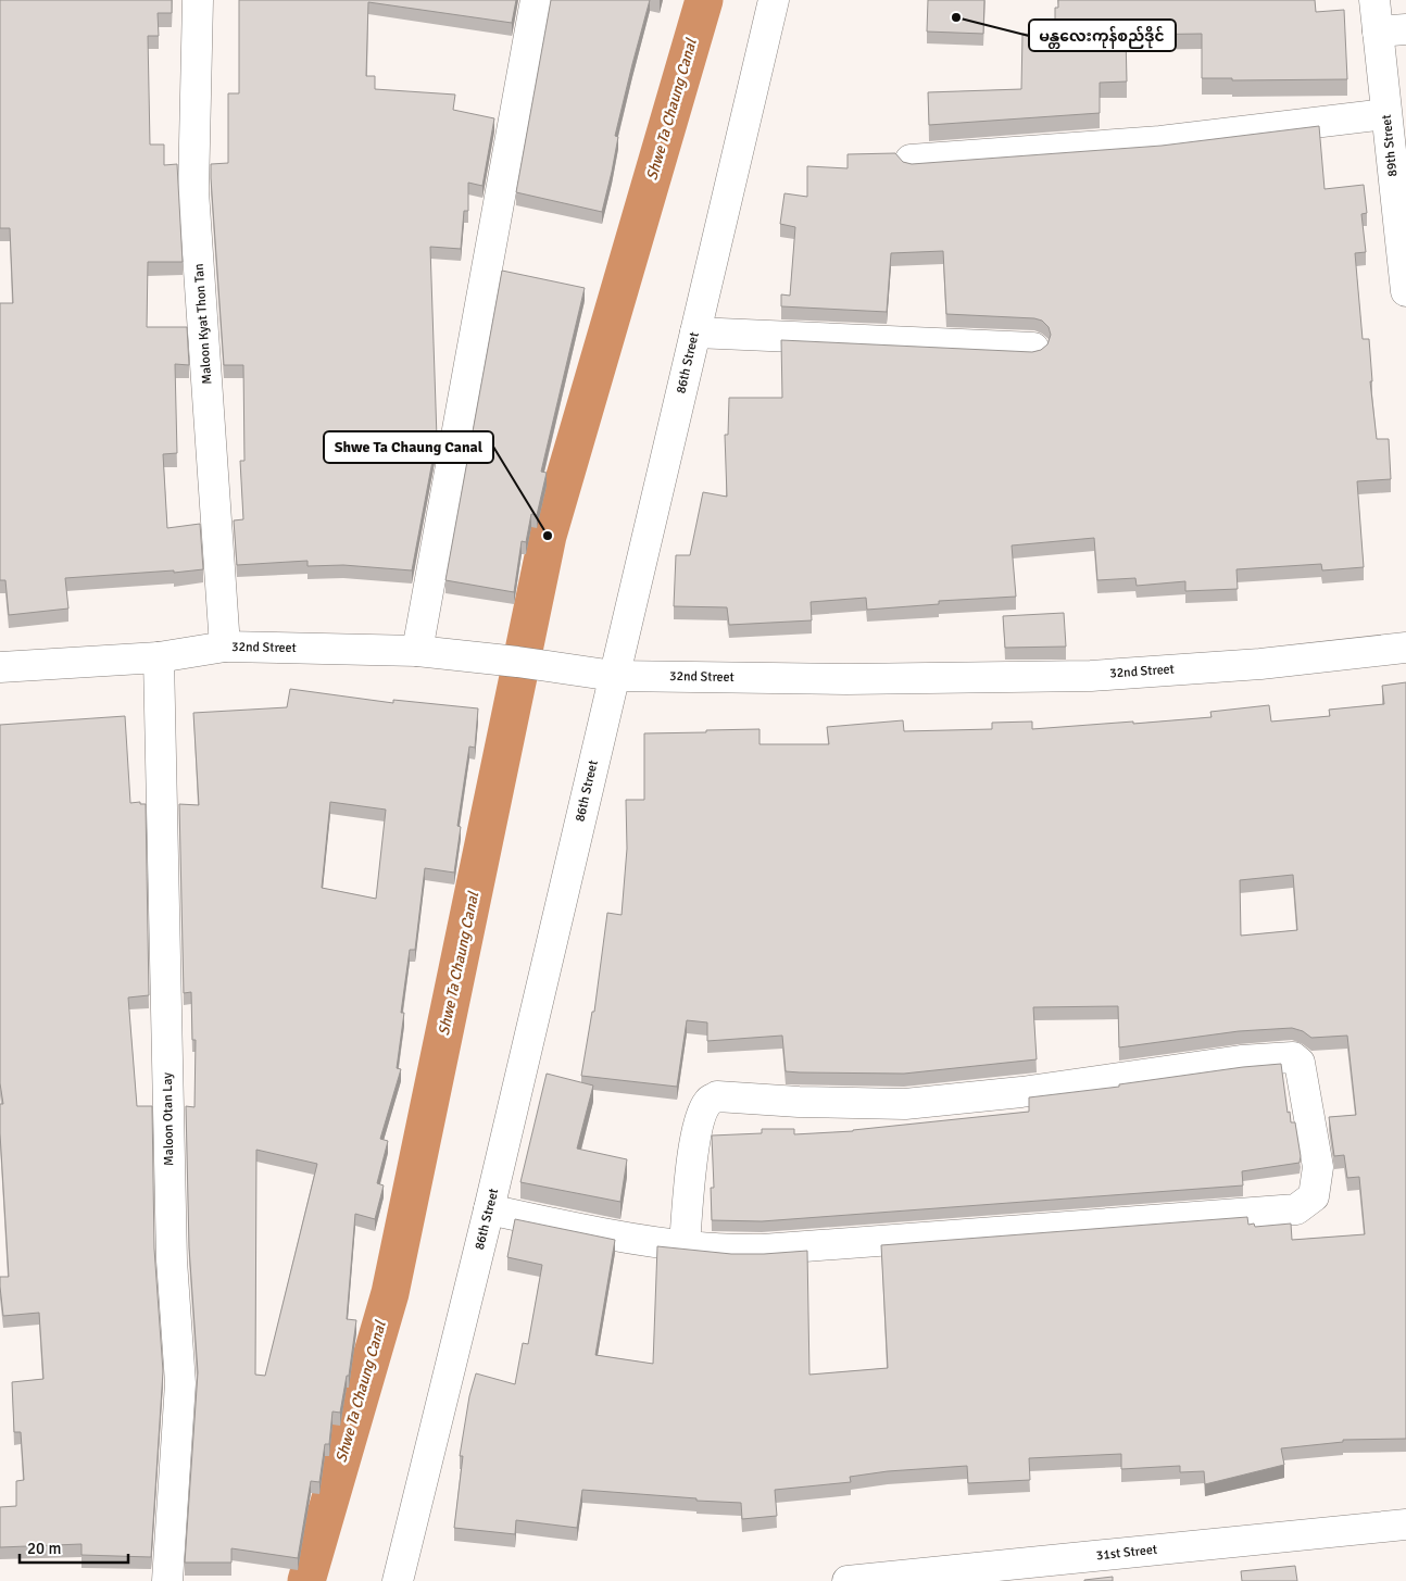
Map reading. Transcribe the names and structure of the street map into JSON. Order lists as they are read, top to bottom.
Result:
{
  "streets": {
    "street": [
      "89th Street",
      "Maloon Kyat Thon Tan",
      "86th Street",
      "32nd Street",
      "Maloon Otan Lay",
      "31st Street"
    ]
  },
  "crossings": [
    ["Maloon Kyat Thon Tan", "32nd Street"],
    ["86th Street", "32nd Street"],
    ["32nd Street", "Maloon Otan Lay"]
  ],
  "water": ["Shwe Ta Chaung Canal"],
  "places": ["မန္တလေးကုန်စည်ဒိုင်", "Shwe Ta Chaung Canal"],
  "scale_bar": "20 m"
}
